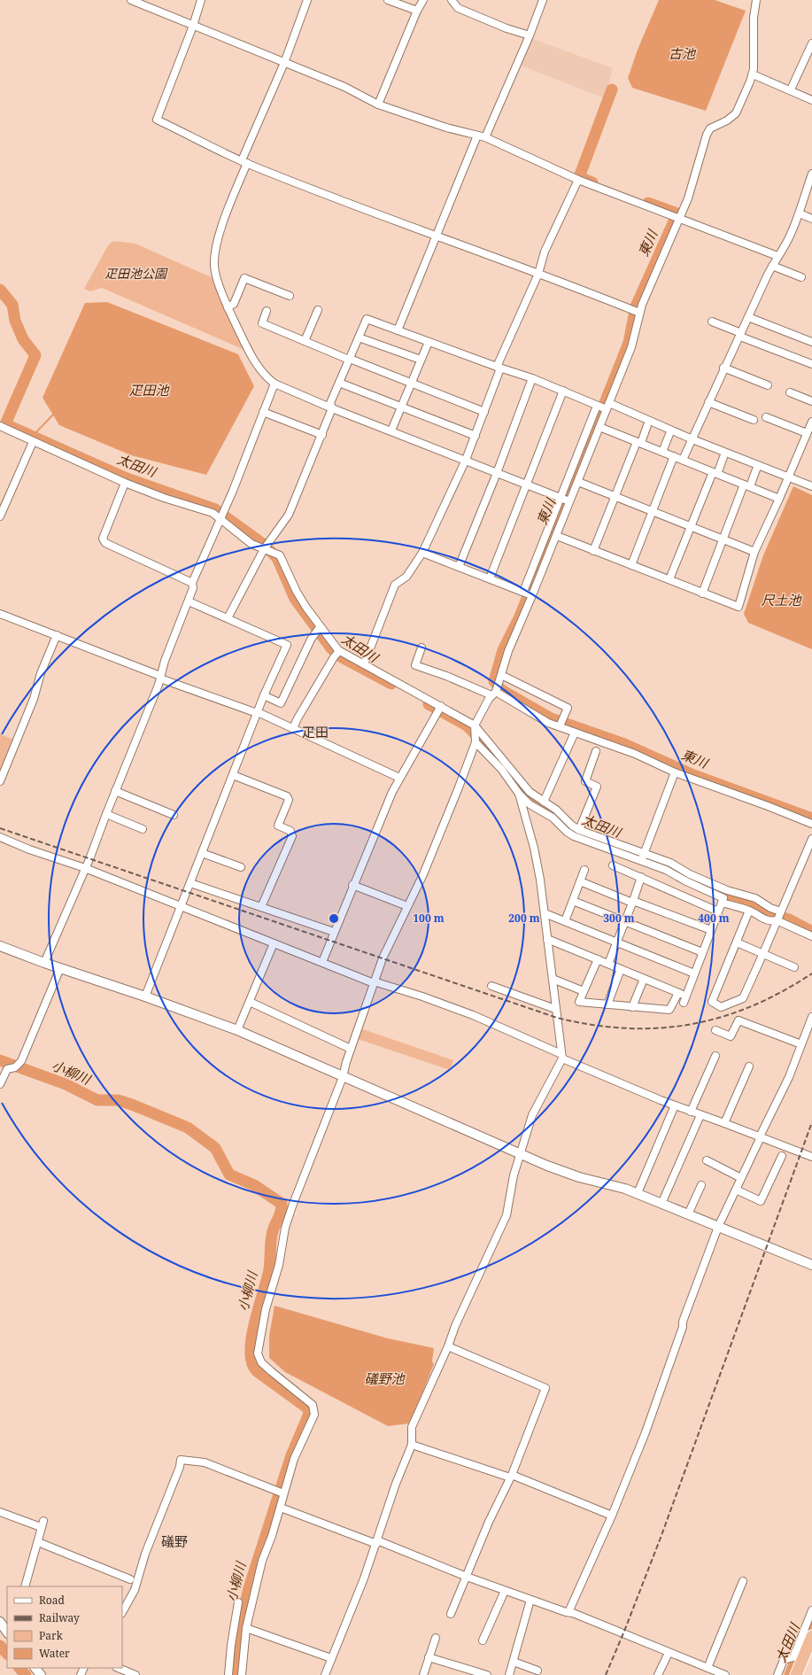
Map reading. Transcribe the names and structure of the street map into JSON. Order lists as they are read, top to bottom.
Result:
{
  "districts": ["疋田", "礒野"],
  "water": [
    "古池",
    "東川",
    "疋田池",
    "太田川",
    "尺土池",
    "小柳川",
    "礒野池"
  ],
  "parks": ["疋田池公園"],
  "legend": [
    "Road",
    "Railway",
    "Park",
    "Water"
  ],
  "rings": [
    "100 m",
    "200 m",
    "300 m",
    "400 m"
  ]
}
